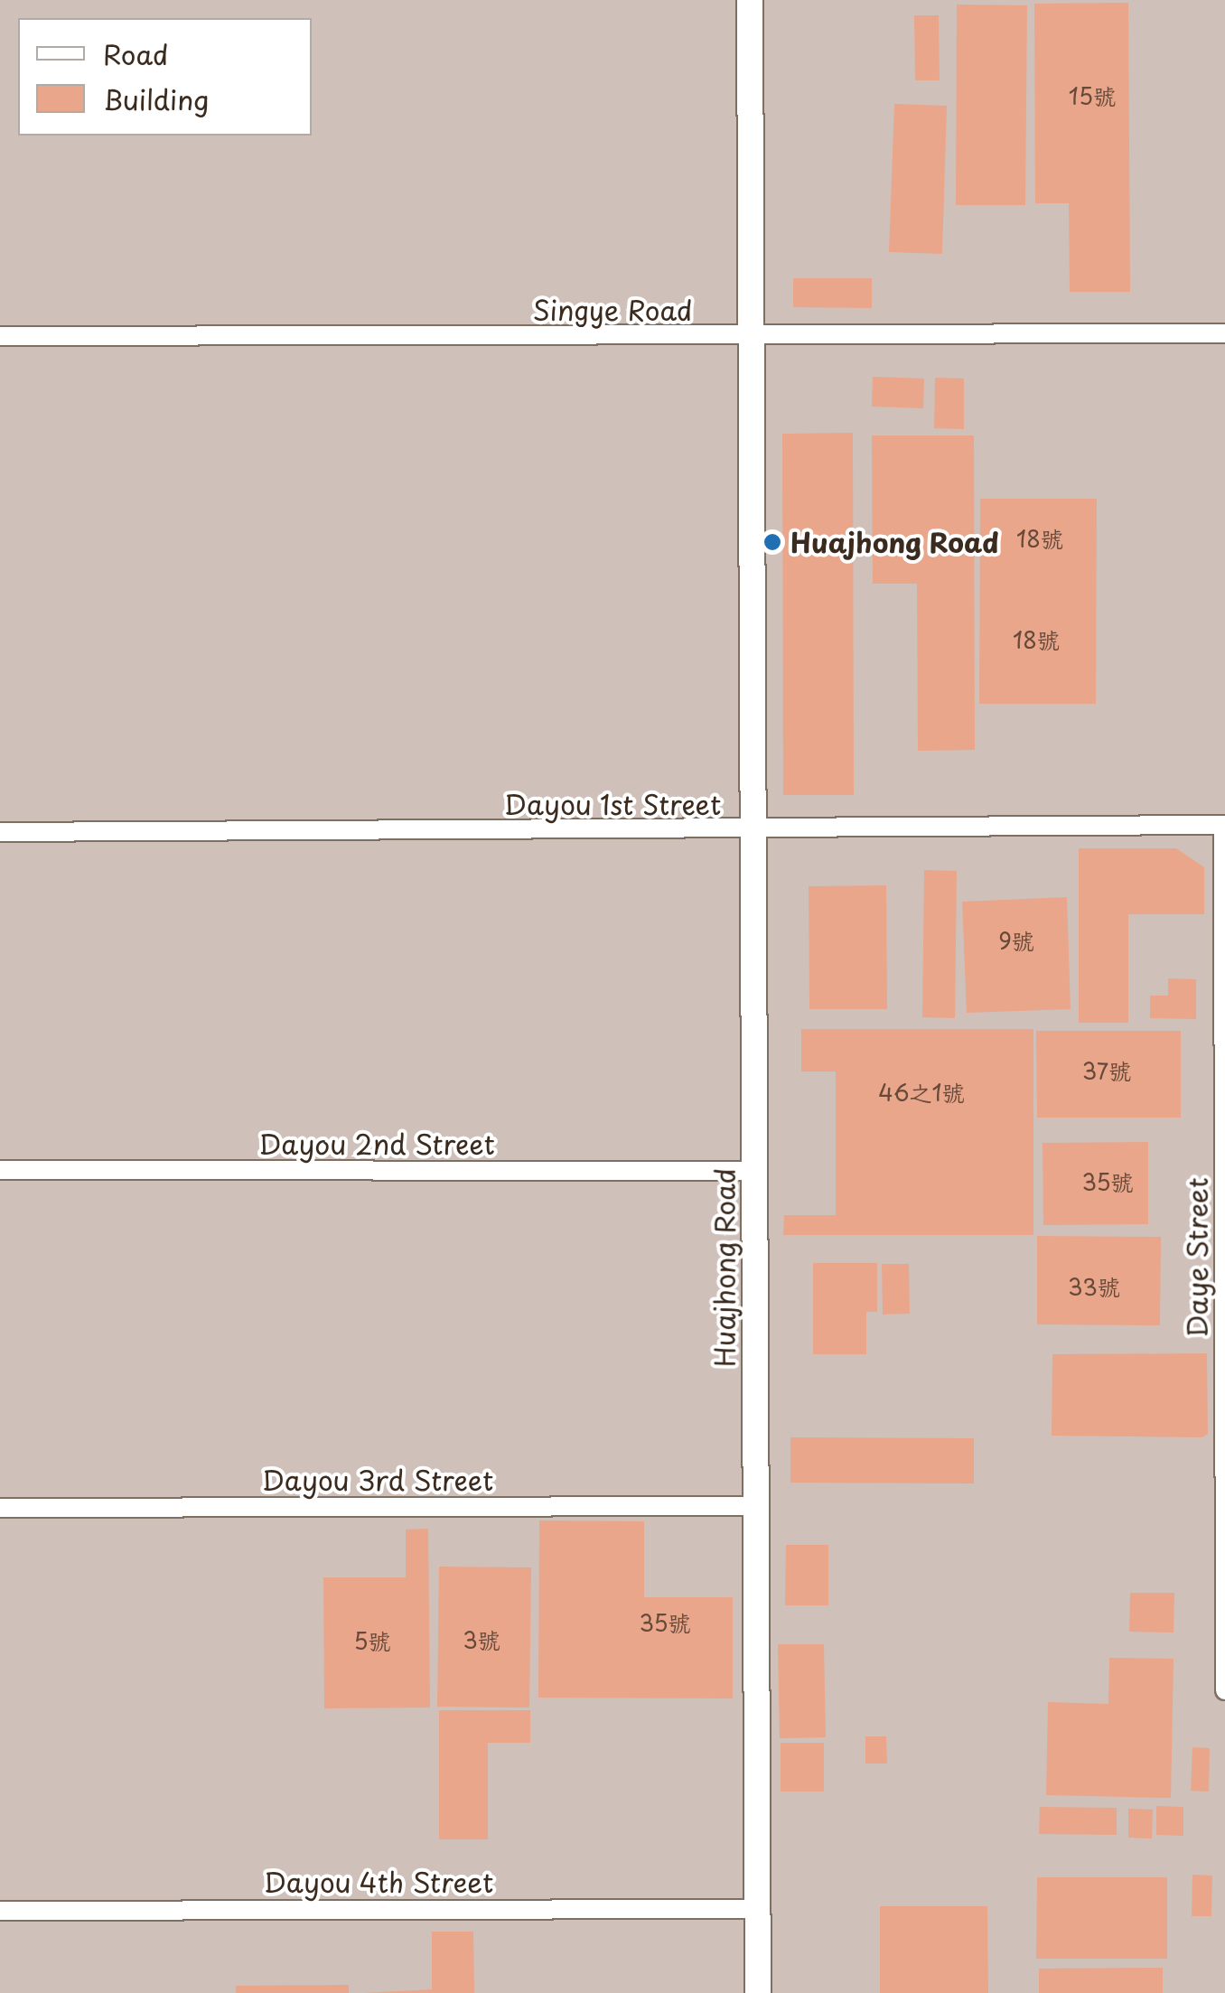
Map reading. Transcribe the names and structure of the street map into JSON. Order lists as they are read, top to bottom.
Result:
{
  "streets": {
    "street": [
      "Singye Road",
      "Dayou 1st Street",
      "Dayou 2nd Street",
      "Daye Street",
      "Huajhong Road",
      "Dayou 3rd Street",
      "Dayou 4th Street"
    ]
  },
  "crossings": [
    ["Singye Road", "Huajhong Road"],
    ["Dayou 1st Street", "Daye Street"],
    ["Dayou 1st Street", "Huajhong Road"],
    ["Dayou 2nd Street", "Huajhong Road"],
    ["Huajhong Road", "Dayou 3rd Street"],
    ["Huajhong Road", "Dayou 4th Street"]
  ],
  "places": ["Huajhong Road"],
  "house_numbers": [
    "15號",
    "18號",
    "18號",
    "9號",
    "37號",
    "46之1號",
    "35號",
    "33號",
    "35號",
    "3號",
    "5號"
  ],
  "legend": ["Road", "Building"]
}
